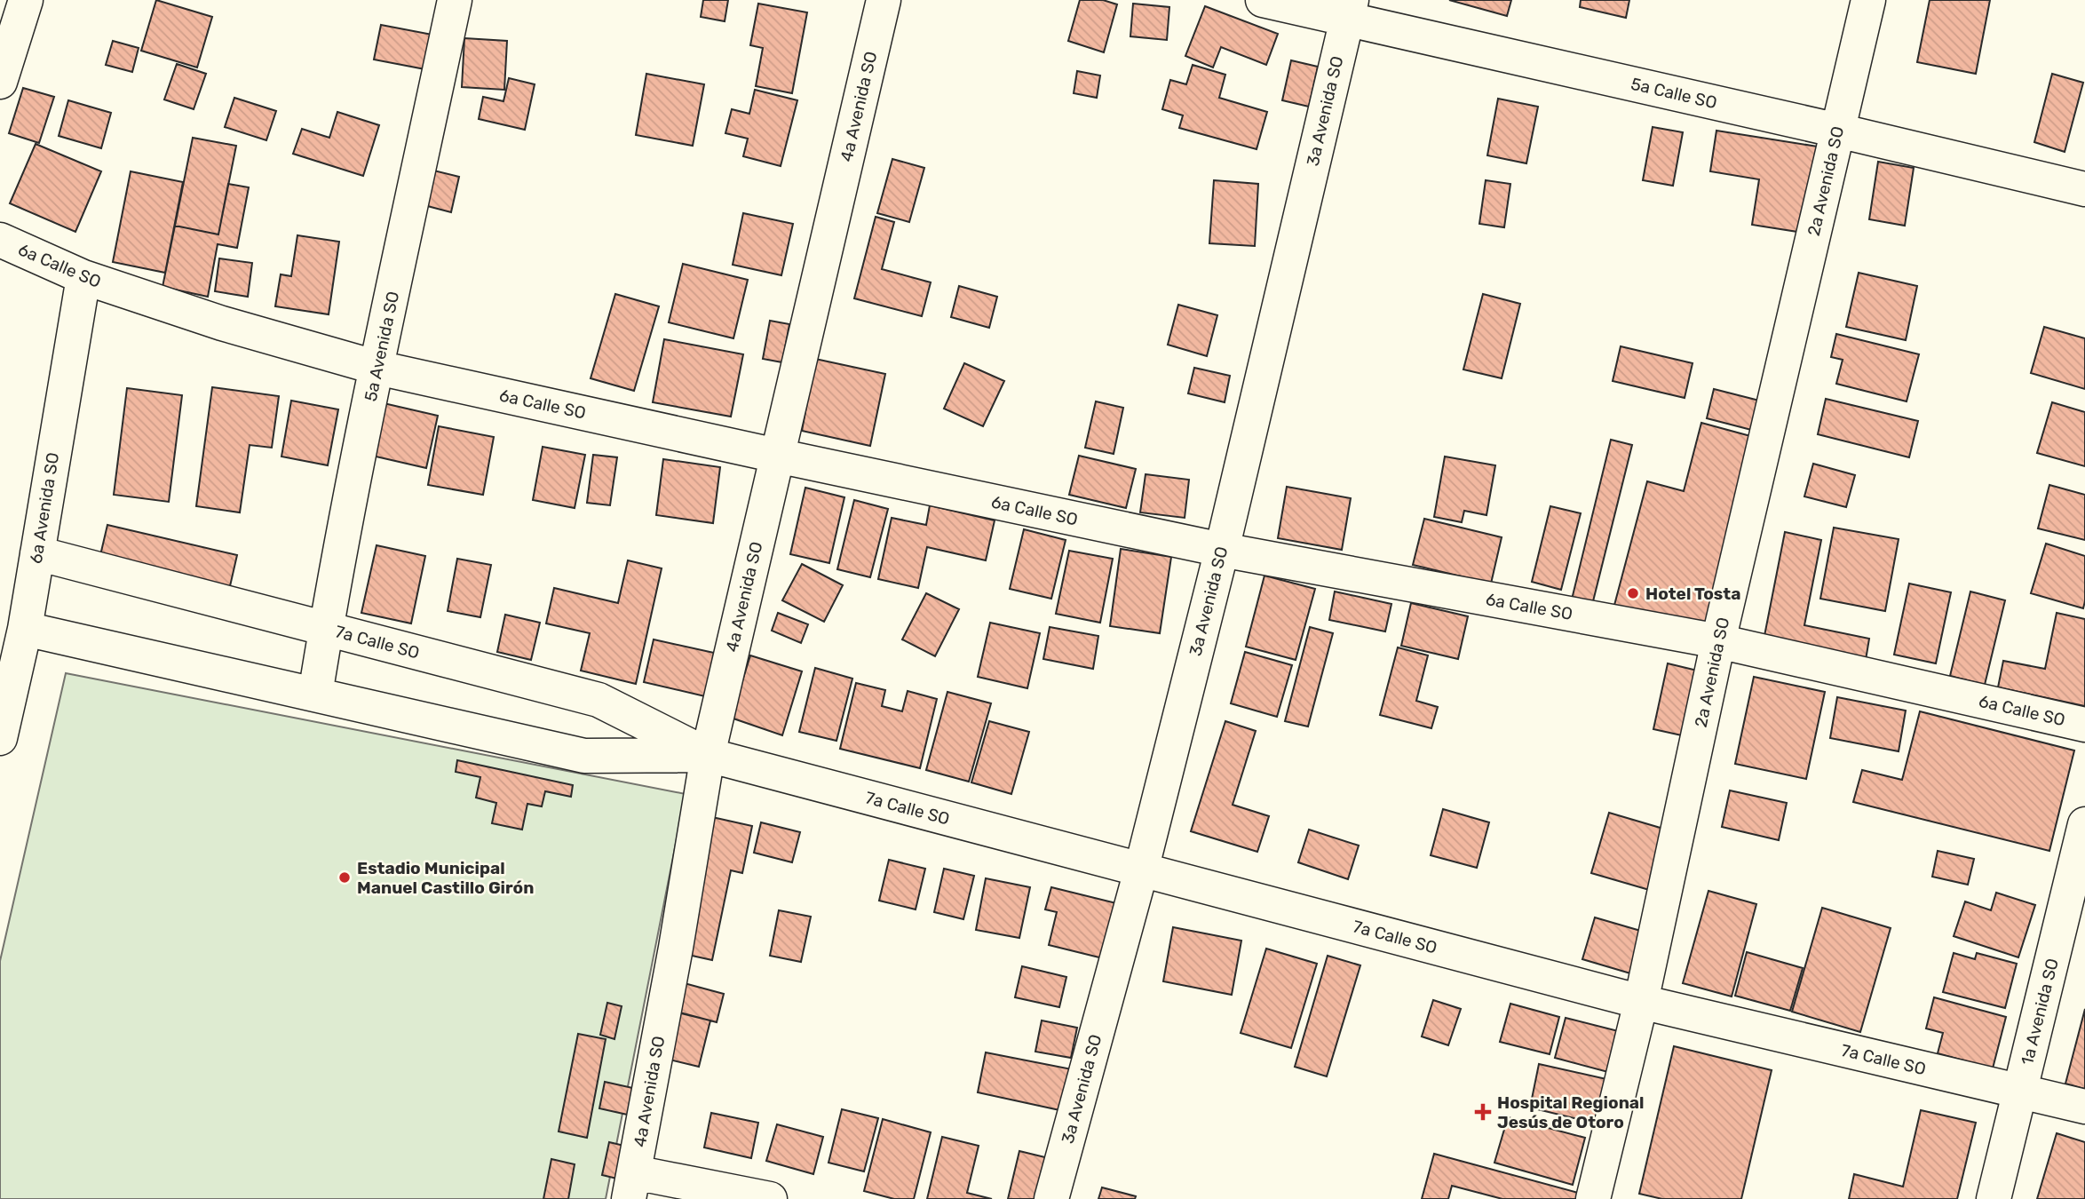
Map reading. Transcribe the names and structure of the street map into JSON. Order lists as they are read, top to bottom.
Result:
{
  "streets": {
    "street": [
      "5a Calle SO",
      "4a Avenida SO",
      "3a Avenida SO",
      "2a Avenida SO",
      "6a Calle SO",
      "5a Avenida SO",
      "6a Avenida SO",
      "7a Calle SO",
      "1a Avenida SO"
    ]
  },
  "crossings": [
    ["5a Calle SO", "3a Avenida SO"],
    ["5a Calle SO", "2a Avenida SO"],
    ["4a Avenida SO", "6a Calle SO"],
    ["4a Avenida SO", "7a Calle SO"],
    ["3a Avenida SO", "6a Calle SO"],
    ["3a Avenida SO", "7a Calle SO"],
    ["2a Avenida SO", "6a Calle SO"],
    ["2a Avenida SO", "7a Calle SO"],
    ["6a Calle SO", "5a Avenida SO"],
    ["6a Calle SO", "6a Avenida SO"],
    ["5a Avenida SO", "7a Calle SO"],
    ["6a Avenida SO", "7a Calle SO"],
    ["7a Calle SO", "1a Avenida SO"]
  ],
  "places": {
    "other": ["Hotel Tosta", "Estadio Municipal Manuel Castillo Girón"],
    "health": ["Hospital Regional Jesús de Otoro"]
  }
}
